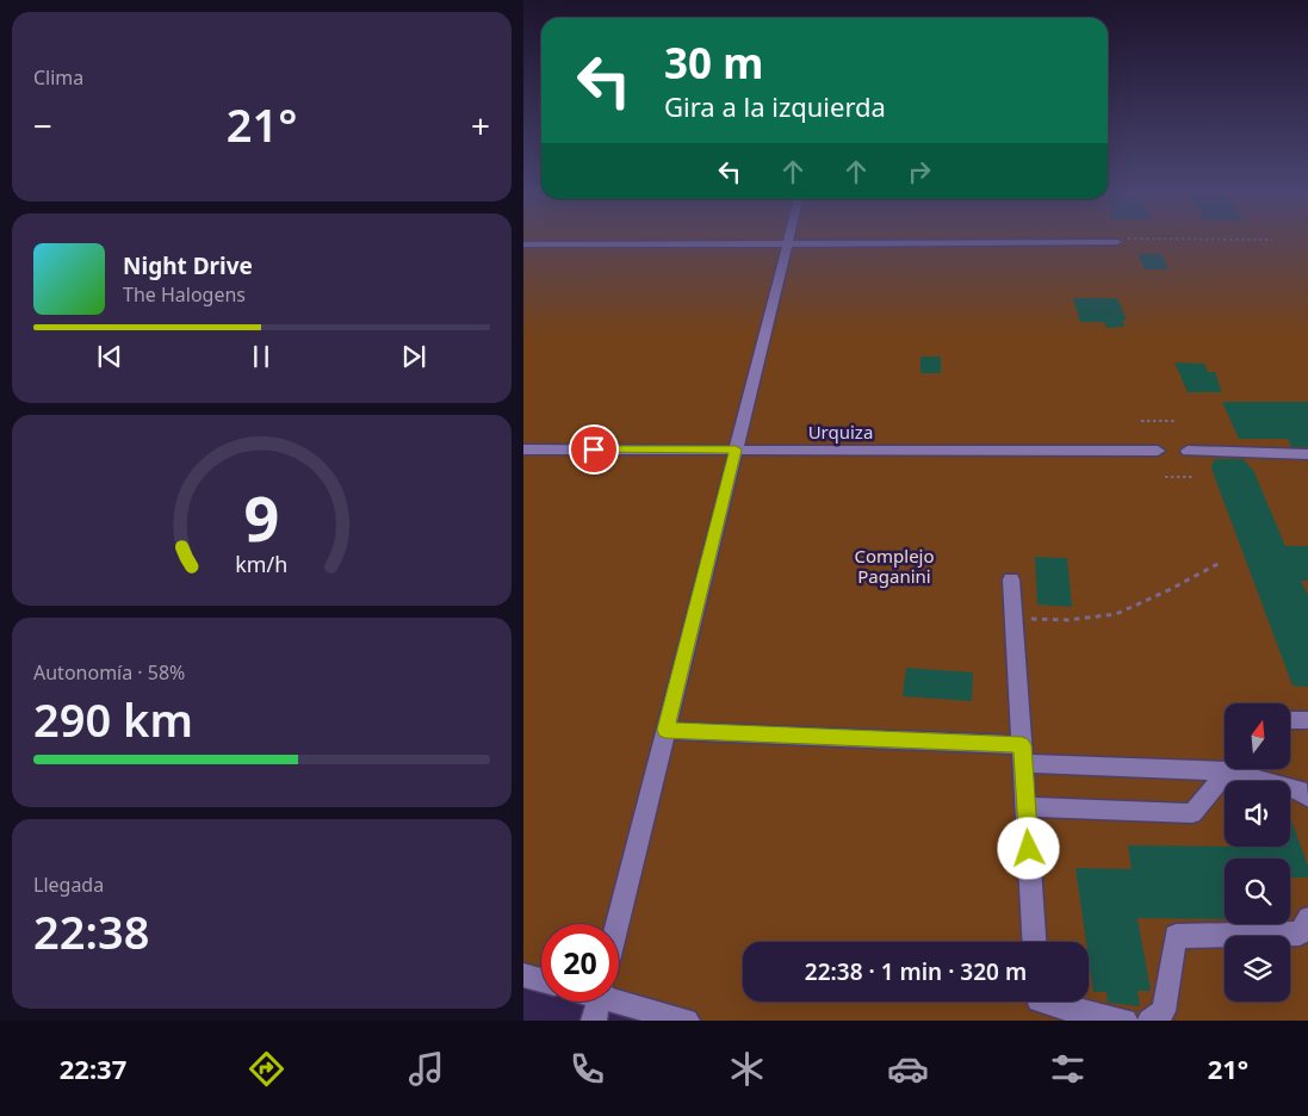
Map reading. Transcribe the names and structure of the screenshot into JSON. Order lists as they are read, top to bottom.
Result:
{
  "streets": {
    "street": ["Urquiza"]
  },
  "parks": ["Complejo Paganini"],
  "north": "top",
  "page": {
    "tile": [
      "Clima",
      ["Autonomía · 58%", "290 km"],
      ["Llegada", "22:38"]
    ],
    "turn": ["30 m", "Gira a la izquierda"],
    "heat": ["−", "21°", "+"],
    "song": ["Night Drive", "The Halogens"],
    "limit": "20",
    "trip": "22:38 · 1 min · 320 m",
    "tabs": ["22:37", "21°"],
    "gauge": ["9", "km/h"]
  }
}
